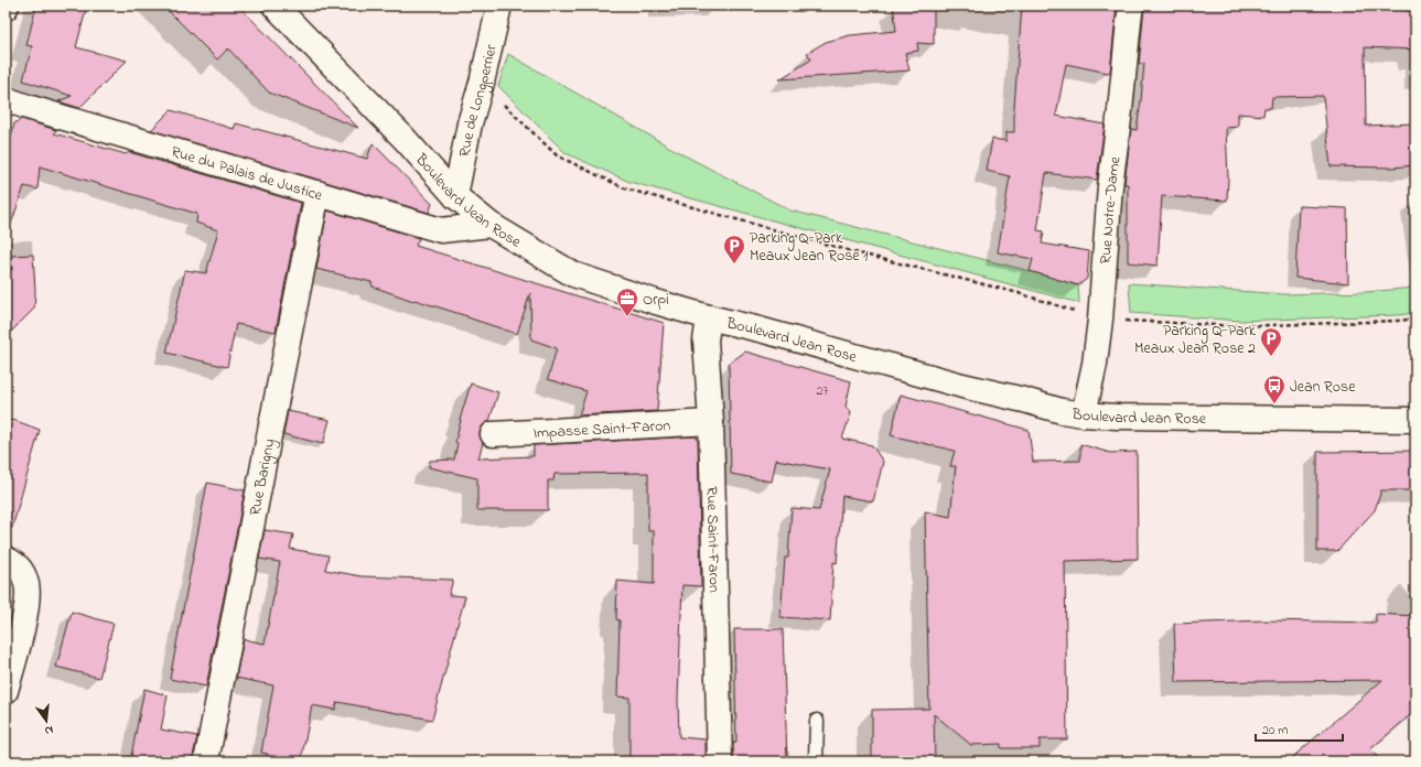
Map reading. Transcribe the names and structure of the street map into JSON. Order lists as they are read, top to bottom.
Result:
{
  "streets": {
    "street": [
      "Rue de Longperrier",
      "Rue du Palais de Justice",
      "Boulevard Jean Rose",
      "Rue Notre-Dame",
      "Impasse Saint-Faron",
      "Rue Barigny",
      "Rue Saint-Faron"
    ]
  },
  "crossings": [
    ["Rue de Longperrier", "Boulevard Jean Rose"],
    ["Rue du Palais de Justice", "Boulevard Jean Rose"],
    ["Rue du Palais de Justice", "Rue Barigny"],
    ["Boulevard Jean Rose", "Rue Notre-Dame"],
    ["Boulevard Jean Rose", "Rue Saint-Faron"],
    ["Impasse Saint-Faron", "Rue Saint-Faron"]
  ],
  "places": {
    "parking": ["Parking Q-Park Meaux Jean Rose 1", "Parking Q-Park Meaux Jean Rose 2"],
    "office": ["Orpi"],
    "bus stop": ["Jean Rose"]
  },
  "house_numbers": ["27"],
  "scale_bar": "20 m",
  "north": "bottom"
}
